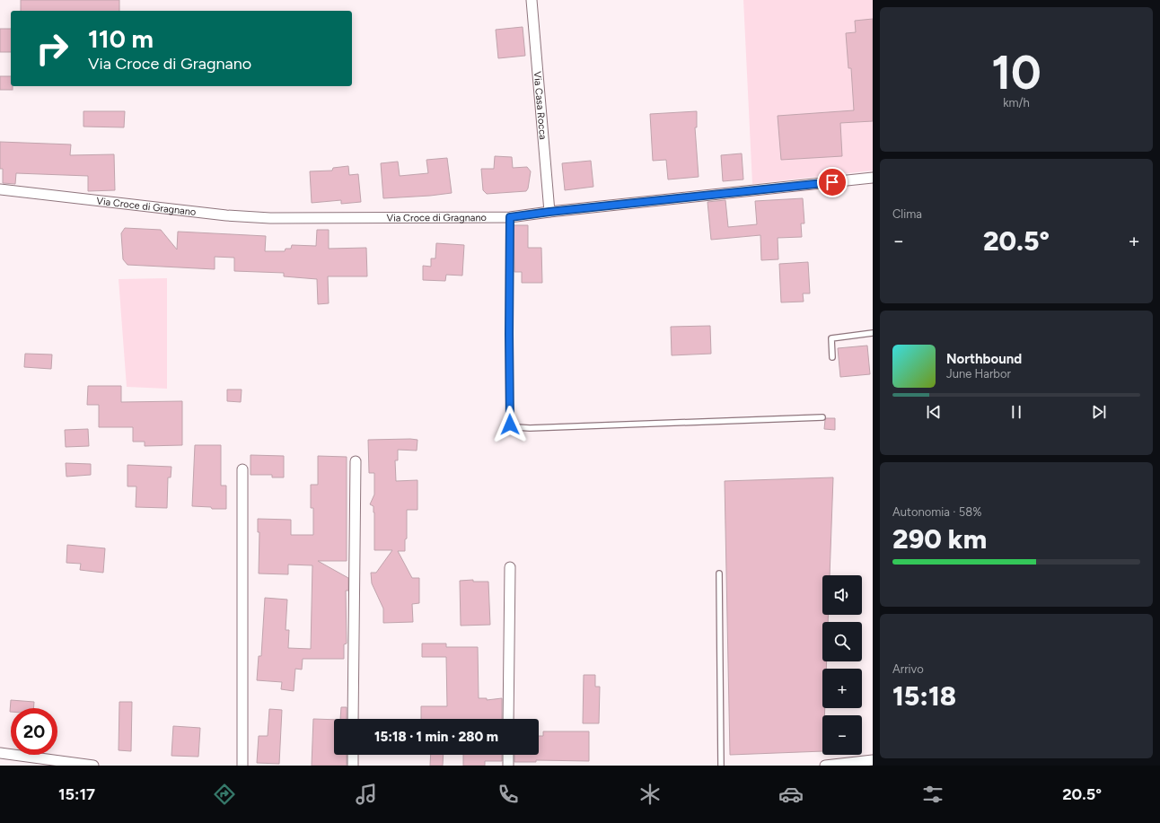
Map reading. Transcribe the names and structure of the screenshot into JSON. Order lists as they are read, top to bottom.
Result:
{
  "streets": {
    "street": ["Via Casa Rocca", "Via Croce di Gragnano"]
  },
  "crossings": [
    ["Via Casa Rocca", "Via Croce di Gragnano"]
  ],
  "page": {
    "tile": [
      ["10", "km/h"],
      "Clima",
      ["Autonomia · 58%", "290 km"],
      ["Arrivo", "15:18"]
    ],
    "turn": ["110 m", "Via Croce di Gragnano"],
    "heat": ["−", "20.5°", "+"],
    "song": ["Northbound", "June Harbor"],
    "map_buttons": ["+", "−"],
    "limit": "20",
    "trip": "15:18 · 1 min · 280 m",
    "tabs": ["15:17", "20.5°"]
  }
}
